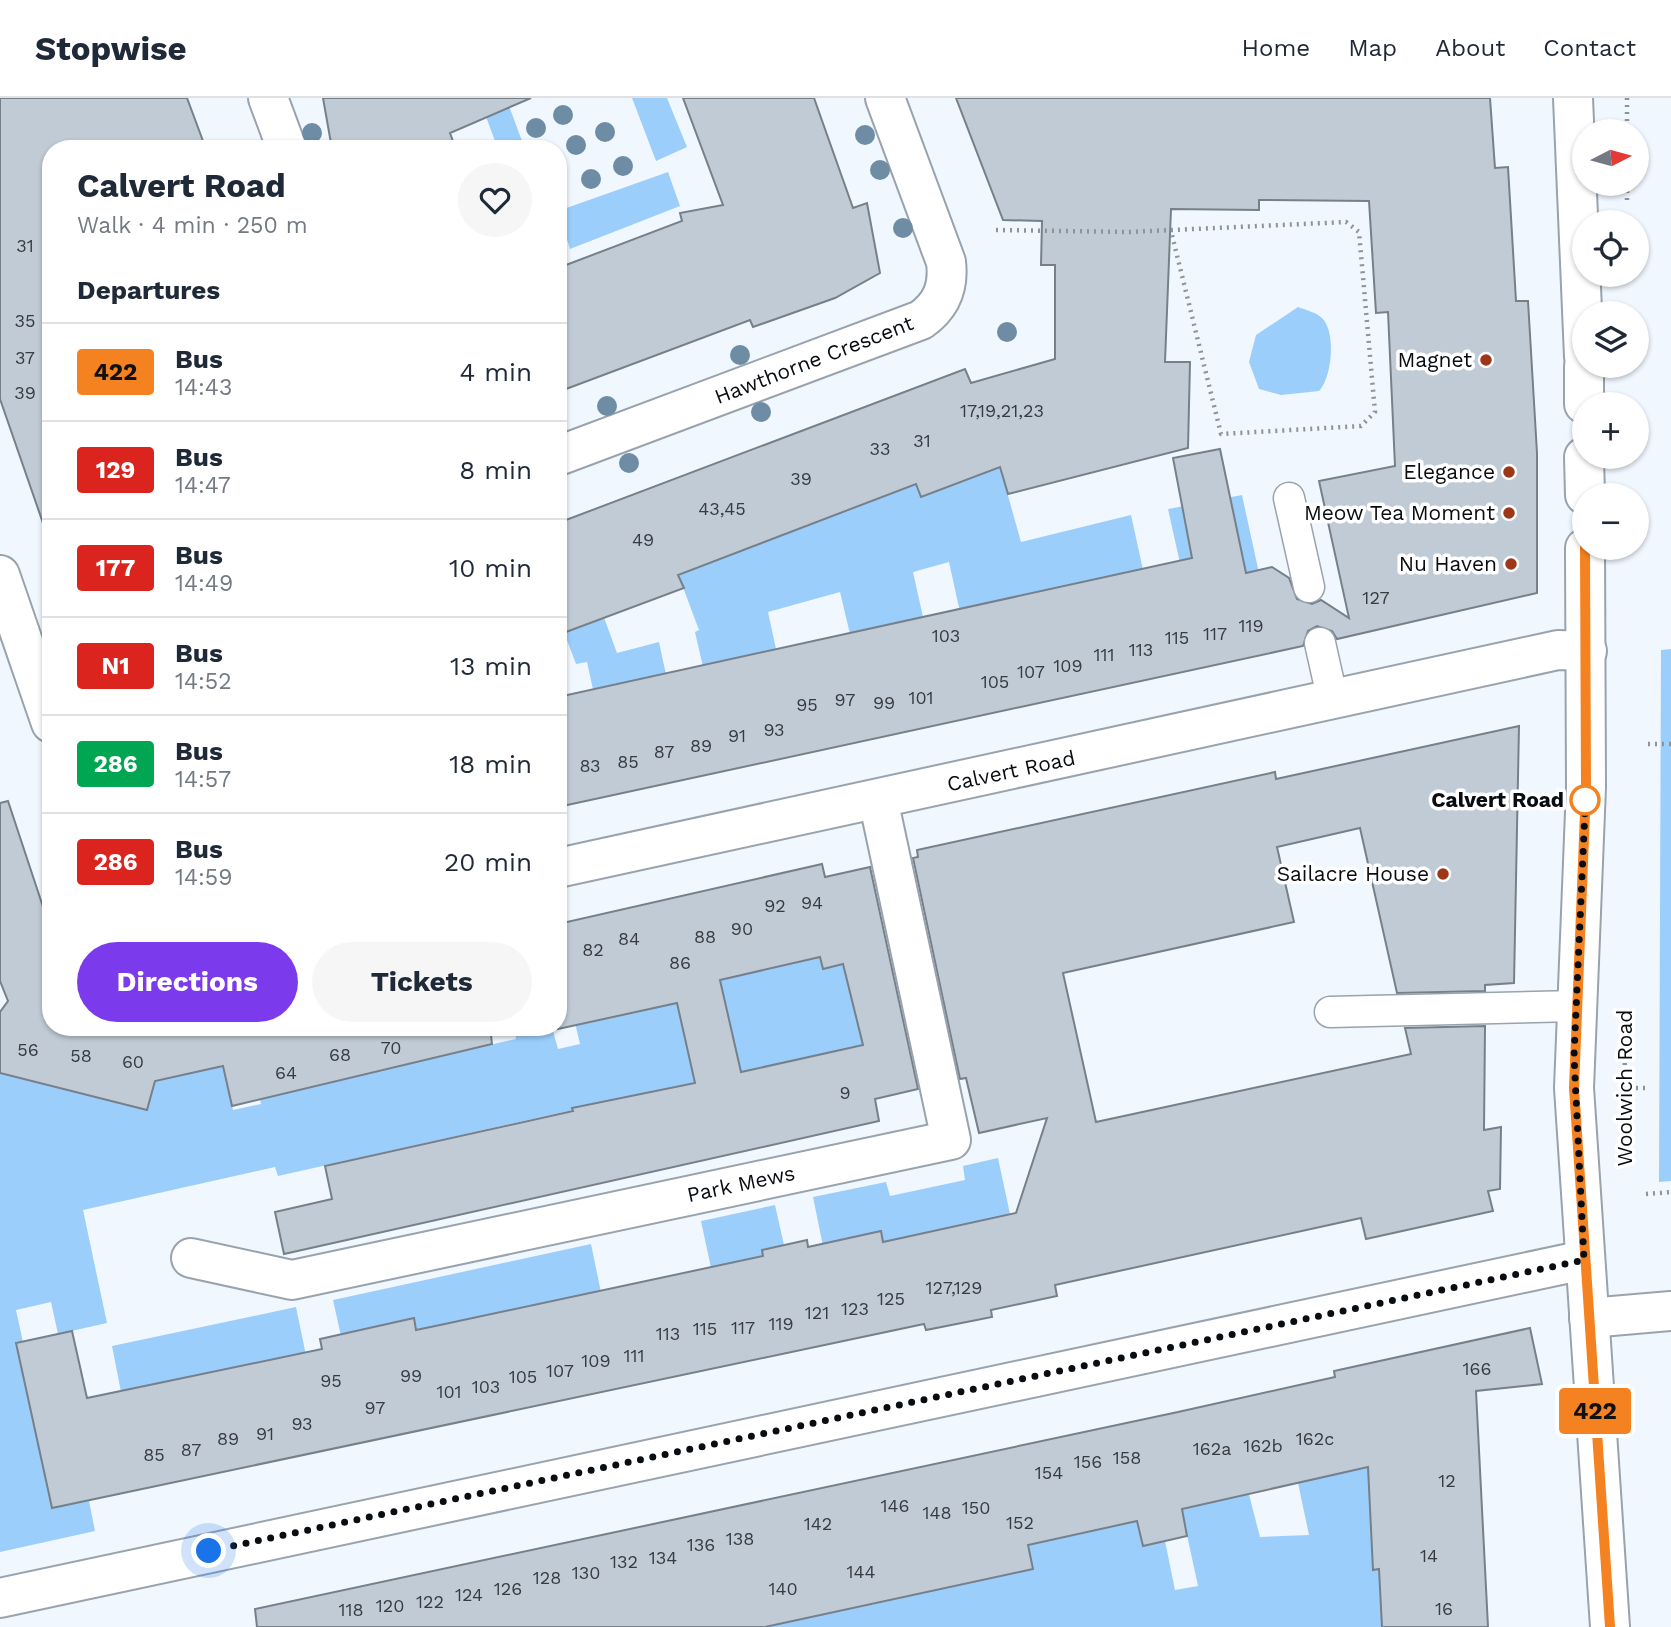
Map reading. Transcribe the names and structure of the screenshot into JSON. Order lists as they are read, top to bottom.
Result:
{
  "streets": {
    "street": ["Hawthorne Crescent", "Calvert Road", "Park Mews"],
    "path": ["Woolwich Road"]
  },
  "crossings": [
    ["Calvert Road", "Park Mews"]
  ],
  "places": [
    "Magnet",
    "Elegance",
    "Meow Tea Moment",
    "Nu Haven",
    "Calvert Road",
    "Sailacre House"
  ],
  "lines": ["bus line 422"],
  "house_numbers": [
    "31",
    "35",
    "37",
    "39",
    "17,19,21,23",
    "31",
    "33",
    "39",
    "43,45",
    "49",
    "127",
    "119",
    "117",
    "103",
    "115",
    "113",
    "111",
    "109",
    "107",
    "105",
    "101",
    "97",
    "99",
    "95",
    "93",
    "91",
    "89",
    "87",
    "85",
    "83",
    "94",
    "92",
    "90",
    "88",
    "84",
    "82",
    "86",
    "70",
    "56",
    "68",
    "58",
    "60",
    "64",
    "9",
    "127,129",
    "125",
    "123",
    "121",
    "119",
    "117",
    "115",
    "113",
    "111",
    "109",
    "166",
    "107",
    "99",
    "105",
    "95",
    "103",
    "101",
    "97",
    "93",
    "91",
    "89",
    "162c",
    "162b",
    "162a",
    "87",
    "85",
    "158",
    "156",
    "154",
    "12",
    "146",
    "150",
    "148",
    "152",
    "142",
    "138",
    "136",
    "14",
    "134",
    "132",
    "144",
    "130",
    "128",
    "126",
    "140",
    "124",
    "122",
    "120",
    "16",
    "118"
  ],
  "north": "right",
  "page": {
    "header": "Stopwise",
    "nav": [
      "Home",
      "Map",
      "About",
      "Contact"
    ],
    "on_map": "422",
    "map_buttons": ["+", "−"],
    "heading": [
      ["Calvert Road", "Walk · 4 min · 250 m"],
      "Departures"
    ],
    "list": [
      {
        "mark": "422",
        "name": "Bus",
        "note": "14:43",
        "value": "4 min"
      },
      {
        "mark": "129",
        "name": "Bus",
        "note": "14:47",
        "value": "8 min"
      },
      {
        "mark": "177",
        "name": "Bus",
        "note": "14:49",
        "value": "10 min"
      },
      {
        "mark": "N1",
        "name": "Bus",
        "note": "14:52",
        "value": "13 min"
      },
      {
        "mark": "286",
        "name": "Bus",
        "note": "14:57",
        "value": "18 min"
      },
      {
        "mark": "286",
        "name": "Bus",
        "note": "14:59",
        "value": "20 min"
      }
    ],
    "buttons": ["Directions", "Tickets"]
  }
}
